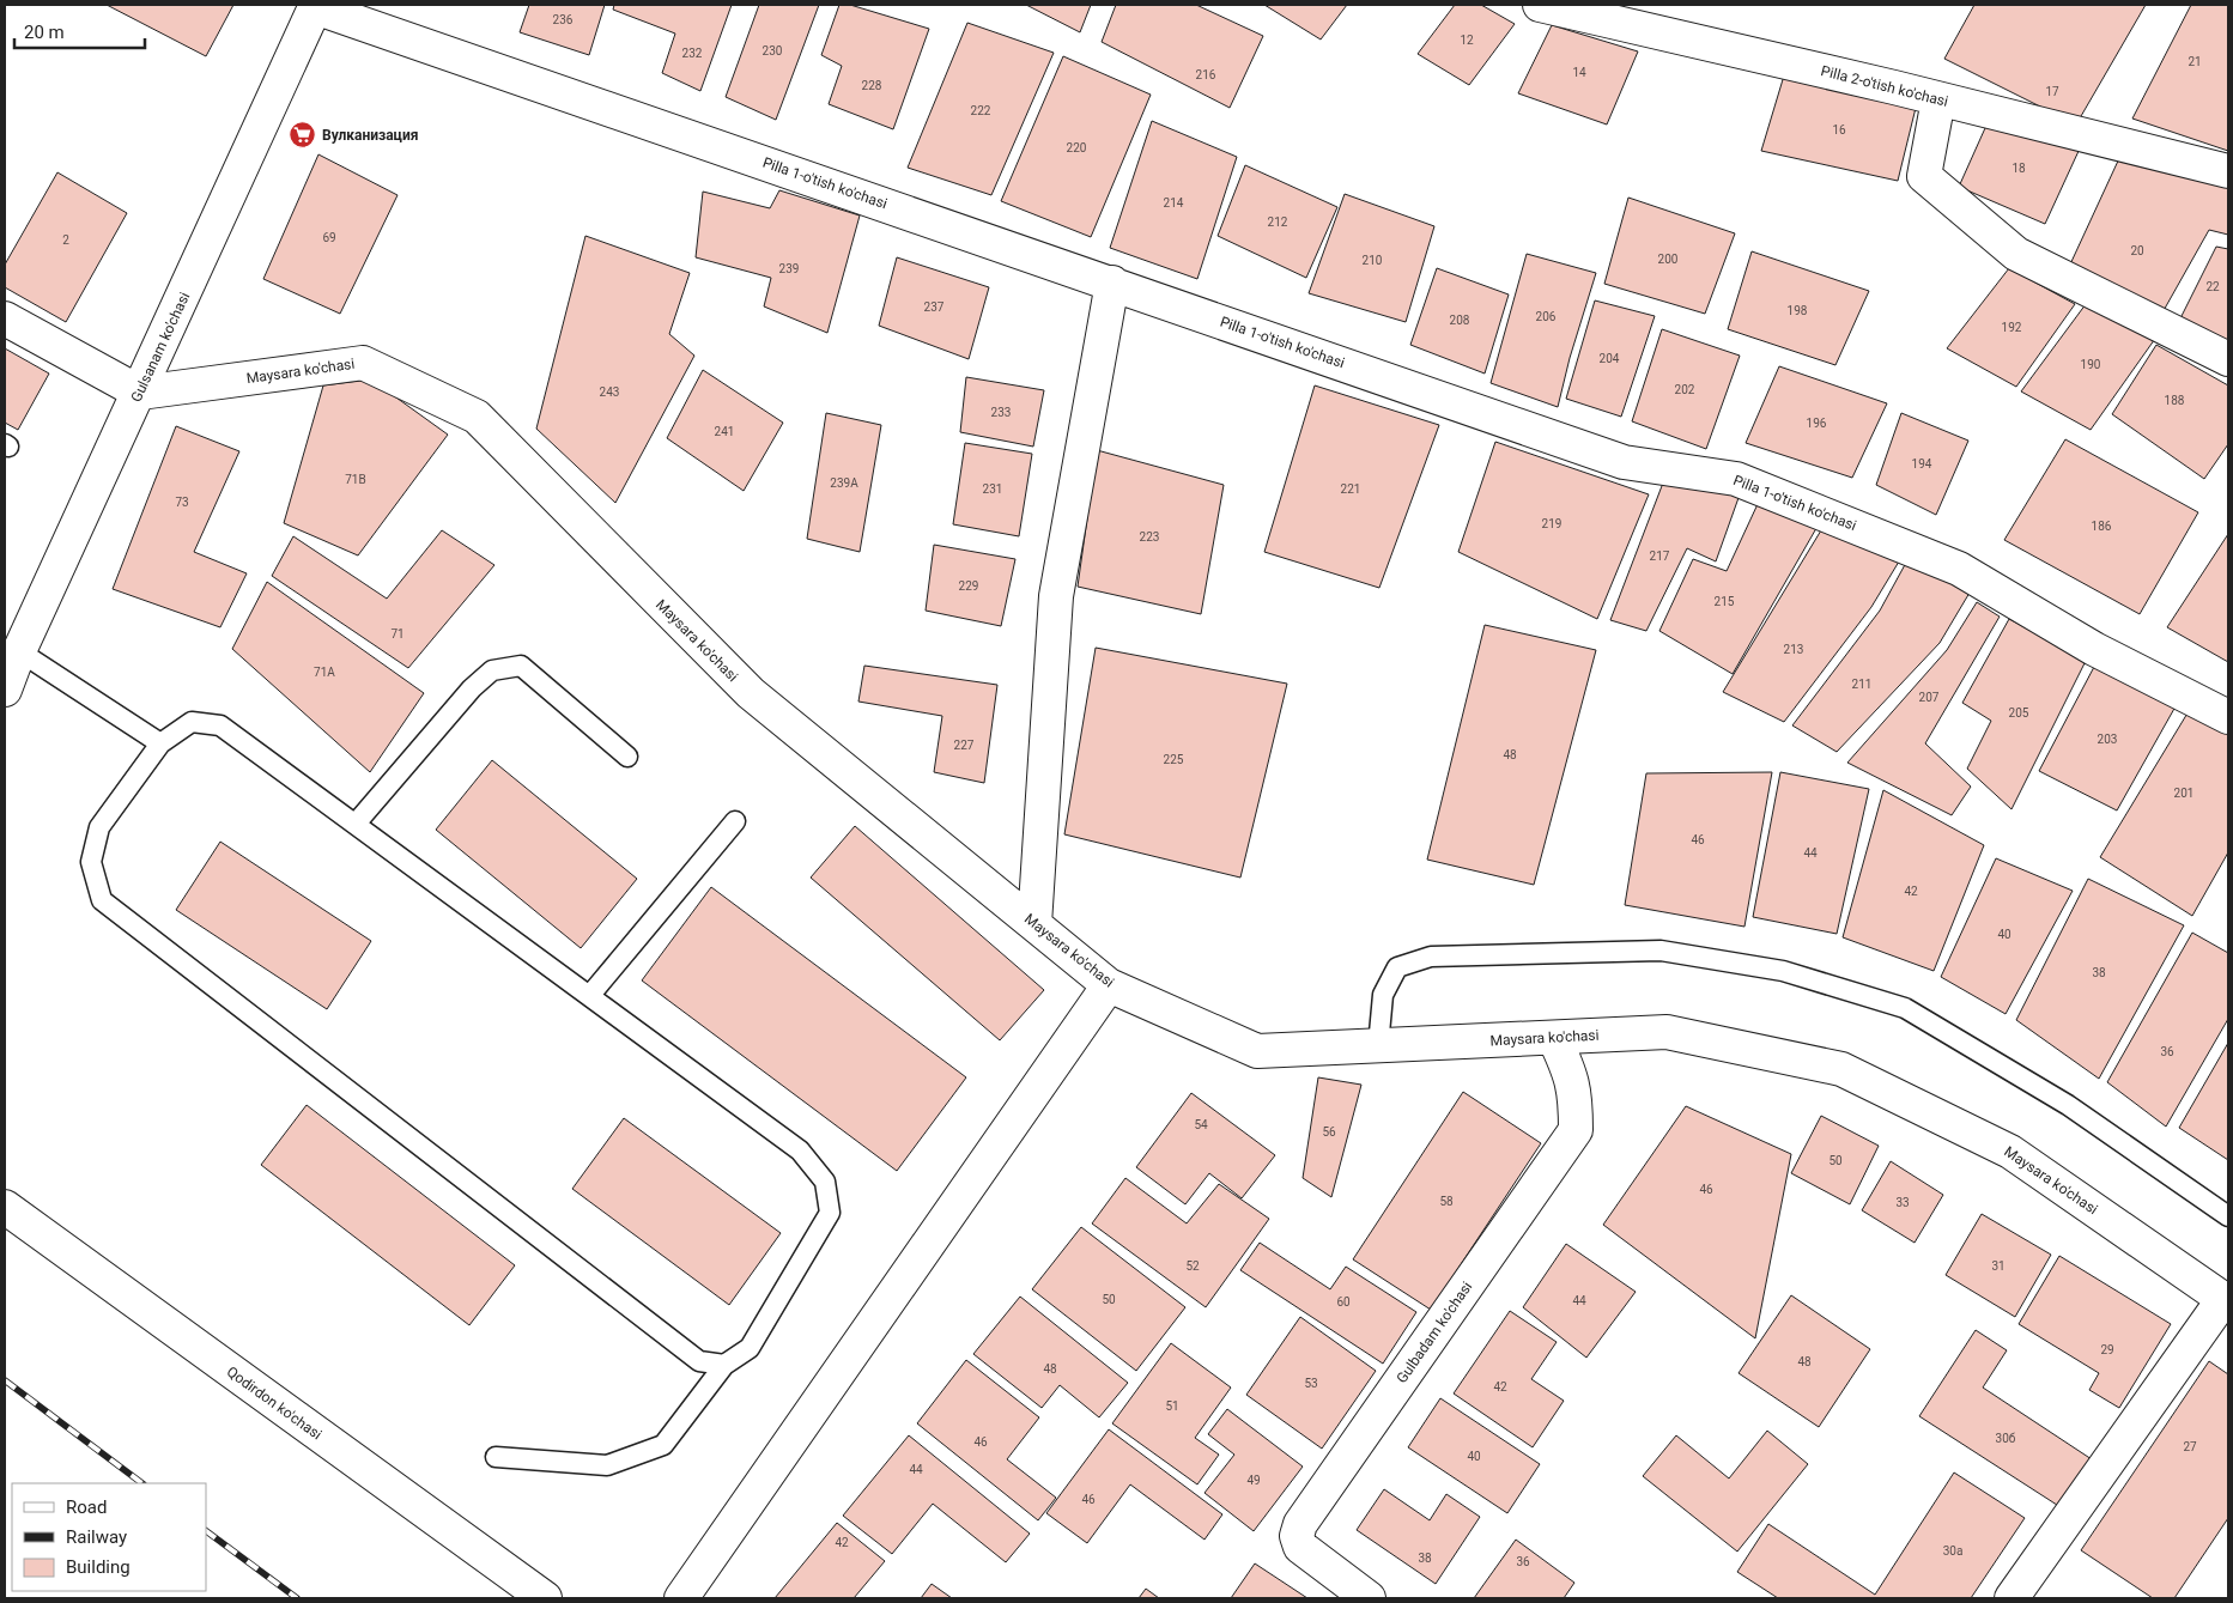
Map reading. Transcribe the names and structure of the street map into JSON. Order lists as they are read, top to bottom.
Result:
{
  "streets": {
    "street": [
      "Pilla 2-o'tish ko'chasi",
      "Pilla 1-o'tish ko'chasi",
      "Gulsanam ko'chasi",
      "Maysara ko'chasi",
      "Gulbadam ko'chasi",
      "Qodirdon ko'chasi"
    ]
  },
  "crossings": [
    ["Pilla 1-o'tish ko'chasi", "Gulsanam ko'chasi"],
    ["Gulsanam ko'chasi", "Maysara ko'chasi"],
    ["Maysara ko'chasi", "Gulbadam ko'chasi"]
  ],
  "places": {
    "supermarket": ["Вулканизация"]
  },
  "house_numbers": [
    "236",
    "12",
    "230",
    "232",
    "21",
    "14",
    "216",
    "228",
    "17",
    "222",
    "16",
    "220",
    "18",
    "214",
    "212",
    "69",
    "2",
    "20",
    "200",
    "210",
    "239",
    "22",
    "237",
    "198",
    "206",
    "208",
    "192",
    "204",
    "190",
    "202",
    "243",
    "188",
    "233",
    "196",
    "241",
    "194",
    "71B",
    "239A",
    "231",
    "221",
    "73",
    "219",
    "186",
    "223",
    "217",
    "229",
    "215",
    "71",
    "213",
    "71A",
    "211",
    "207",
    "205",
    "203",
    "227",
    "48",
    "225",
    "201",
    "46",
    "44",
    "42",
    "40",
    "38",
    "36",
    "54",
    "56",
    "50",
    "46",
    "58",
    "33",
    "52",
    "31",
    "50",
    "44",
    "60",
    "29",
    "48",
    "48",
    "53",
    "42",
    "51",
    "30б",
    "46",
    "27",
    "40",
    "44",
    "49",
    "46",
    "42",
    "30a",
    "38",
    "36"
  ],
  "legend": ["Road", "Railway", "Building"],
  "scale_bar": "20 m"
}
